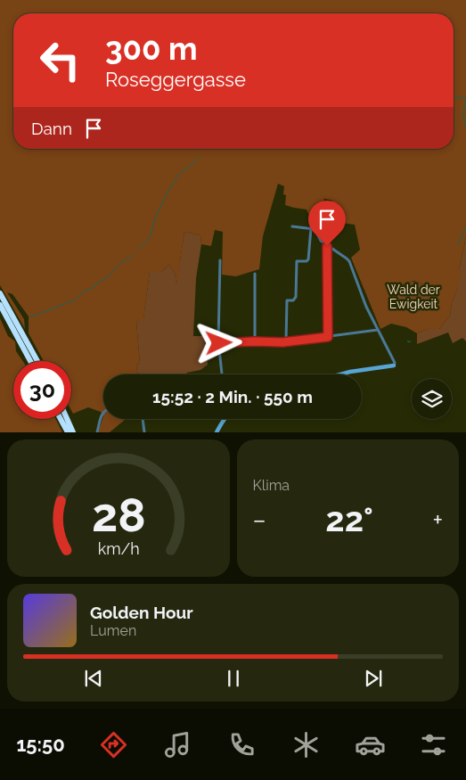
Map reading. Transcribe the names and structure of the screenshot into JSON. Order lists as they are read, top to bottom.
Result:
{
  "parks": ["Wald der Ewigkeit"],
  "page": {
    "turn": ["300 m", "Roseggergasse"],
    "then": "Dann",
    "limit": "30",
    "trip": "15:52 · 2 Min. · 550 m",
    "tile": "Klima",
    "heat": ["−", "22°", "+"],
    "song": ["Golden Hour", "Lumen"],
    "tabs": "15:50",
    "gauge": ["28", "km/h"]
  }
}
